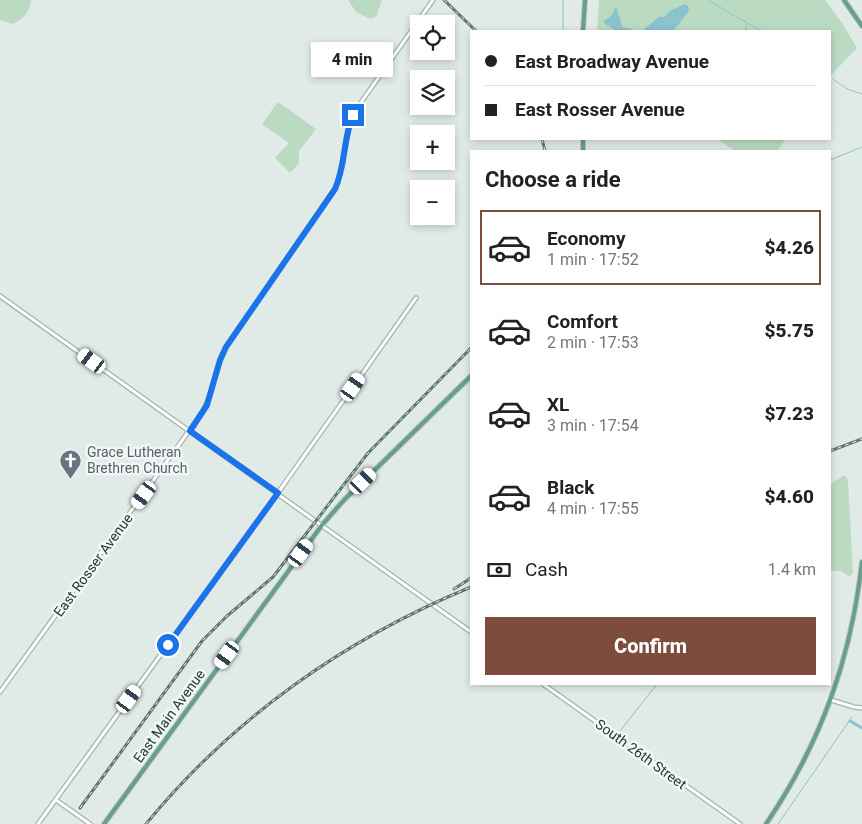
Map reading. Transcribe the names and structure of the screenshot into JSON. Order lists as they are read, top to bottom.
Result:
{
  "streets": {
    "main road": ["East Main Avenue"],
    "street": ["East Rosser Avenue", "South 26th Street"]
  },
  "places": {
    "church": ["Grace Lutheran Brethren Church"]
  },
  "page": {
    "map_buttons": ["+", "−"],
    "banner": ["East Broadway Avenue", "East Rosser Avenue"],
    "bubble": "4 min",
    "heading": "Choose a ride",
    "list": [
      {
        "name": "Economy",
        "note": "1 min · 17:52",
        "value": "$4.26"
      },
      {
        "name": "Comfort",
        "note": "2 min · 17:53",
        "value": "$5.75"
      },
      {
        "name": "XL",
        "note": "3 min · 17:54",
        "value": "$7.23"
      },
      {
        "name": "Black",
        "note": "4 min · 17:55",
        "value": "$4.60"
      }
    ],
    "pay": ["Cash", "1.4 km"],
    "buttons": "Confirm"
  }
}
